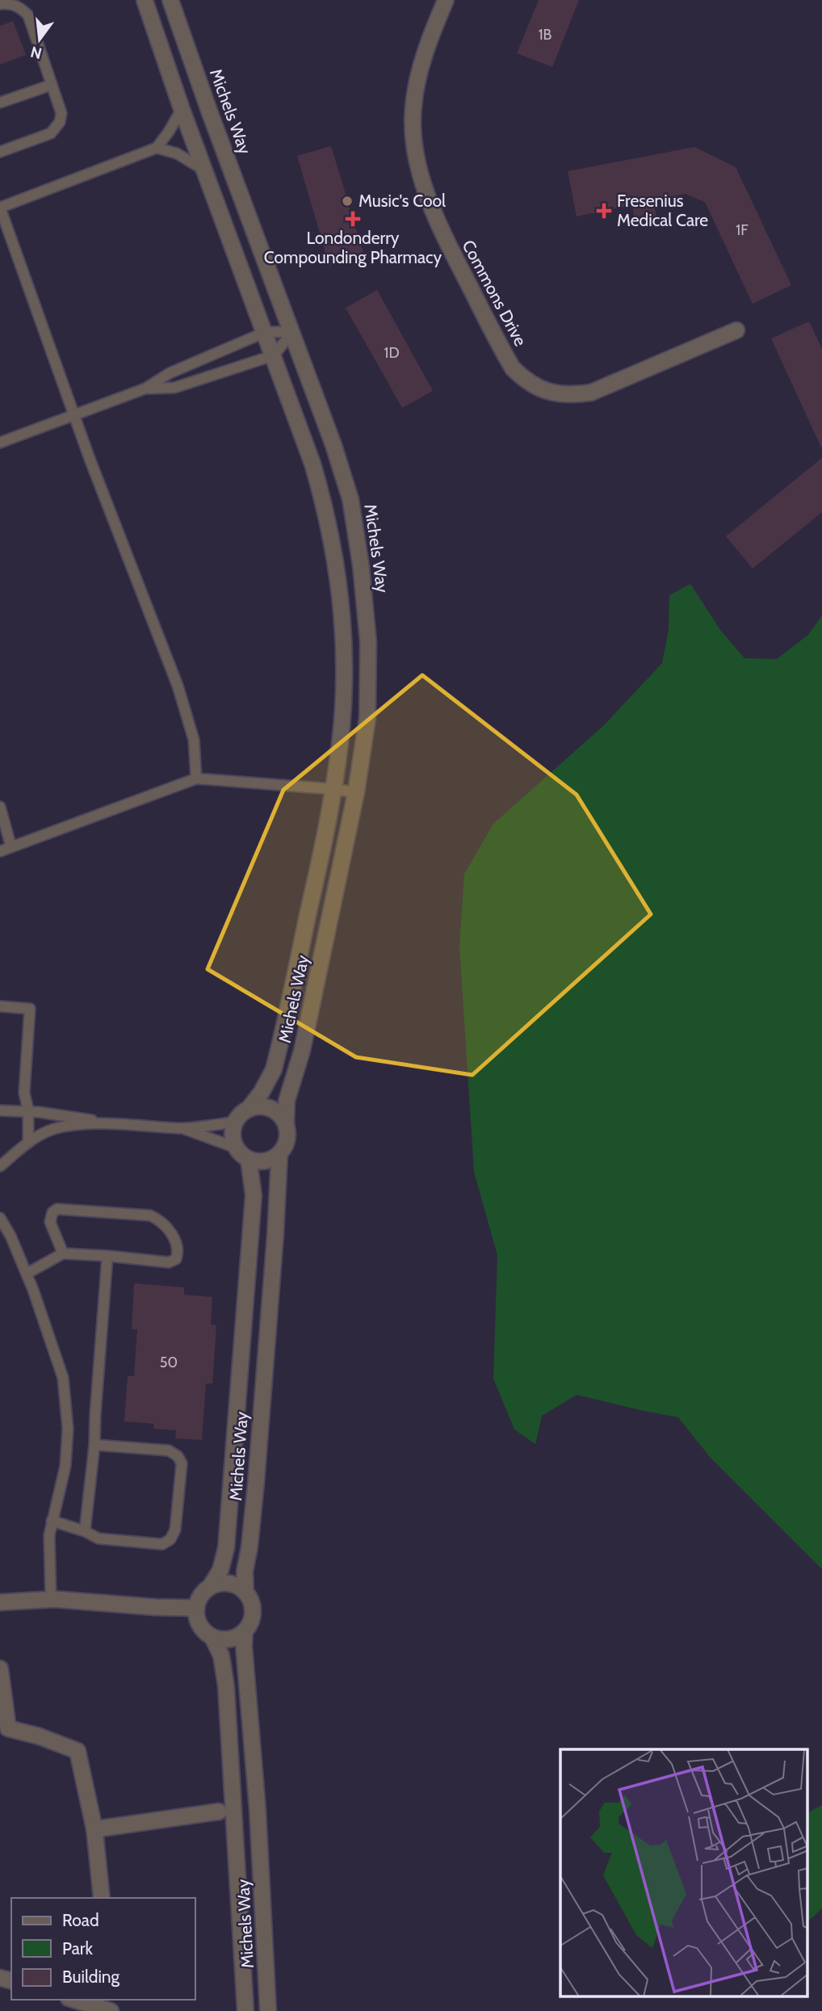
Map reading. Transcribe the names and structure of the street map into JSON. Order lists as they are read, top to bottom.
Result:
{
  "streets": {
    "street": ["Michels Way", "Commons Drive"]
  },
  "places": {
    "other": ["Music's Cool"],
    "health": ["Fresenius Medical Care", "Londonderry Compounding Pharmacy"]
  },
  "house_numbers": [
    "1B",
    "1F",
    "1D",
    "50"
  ],
  "legend": ["Road", "Park", "Building"],
  "north": "bottom"
}
